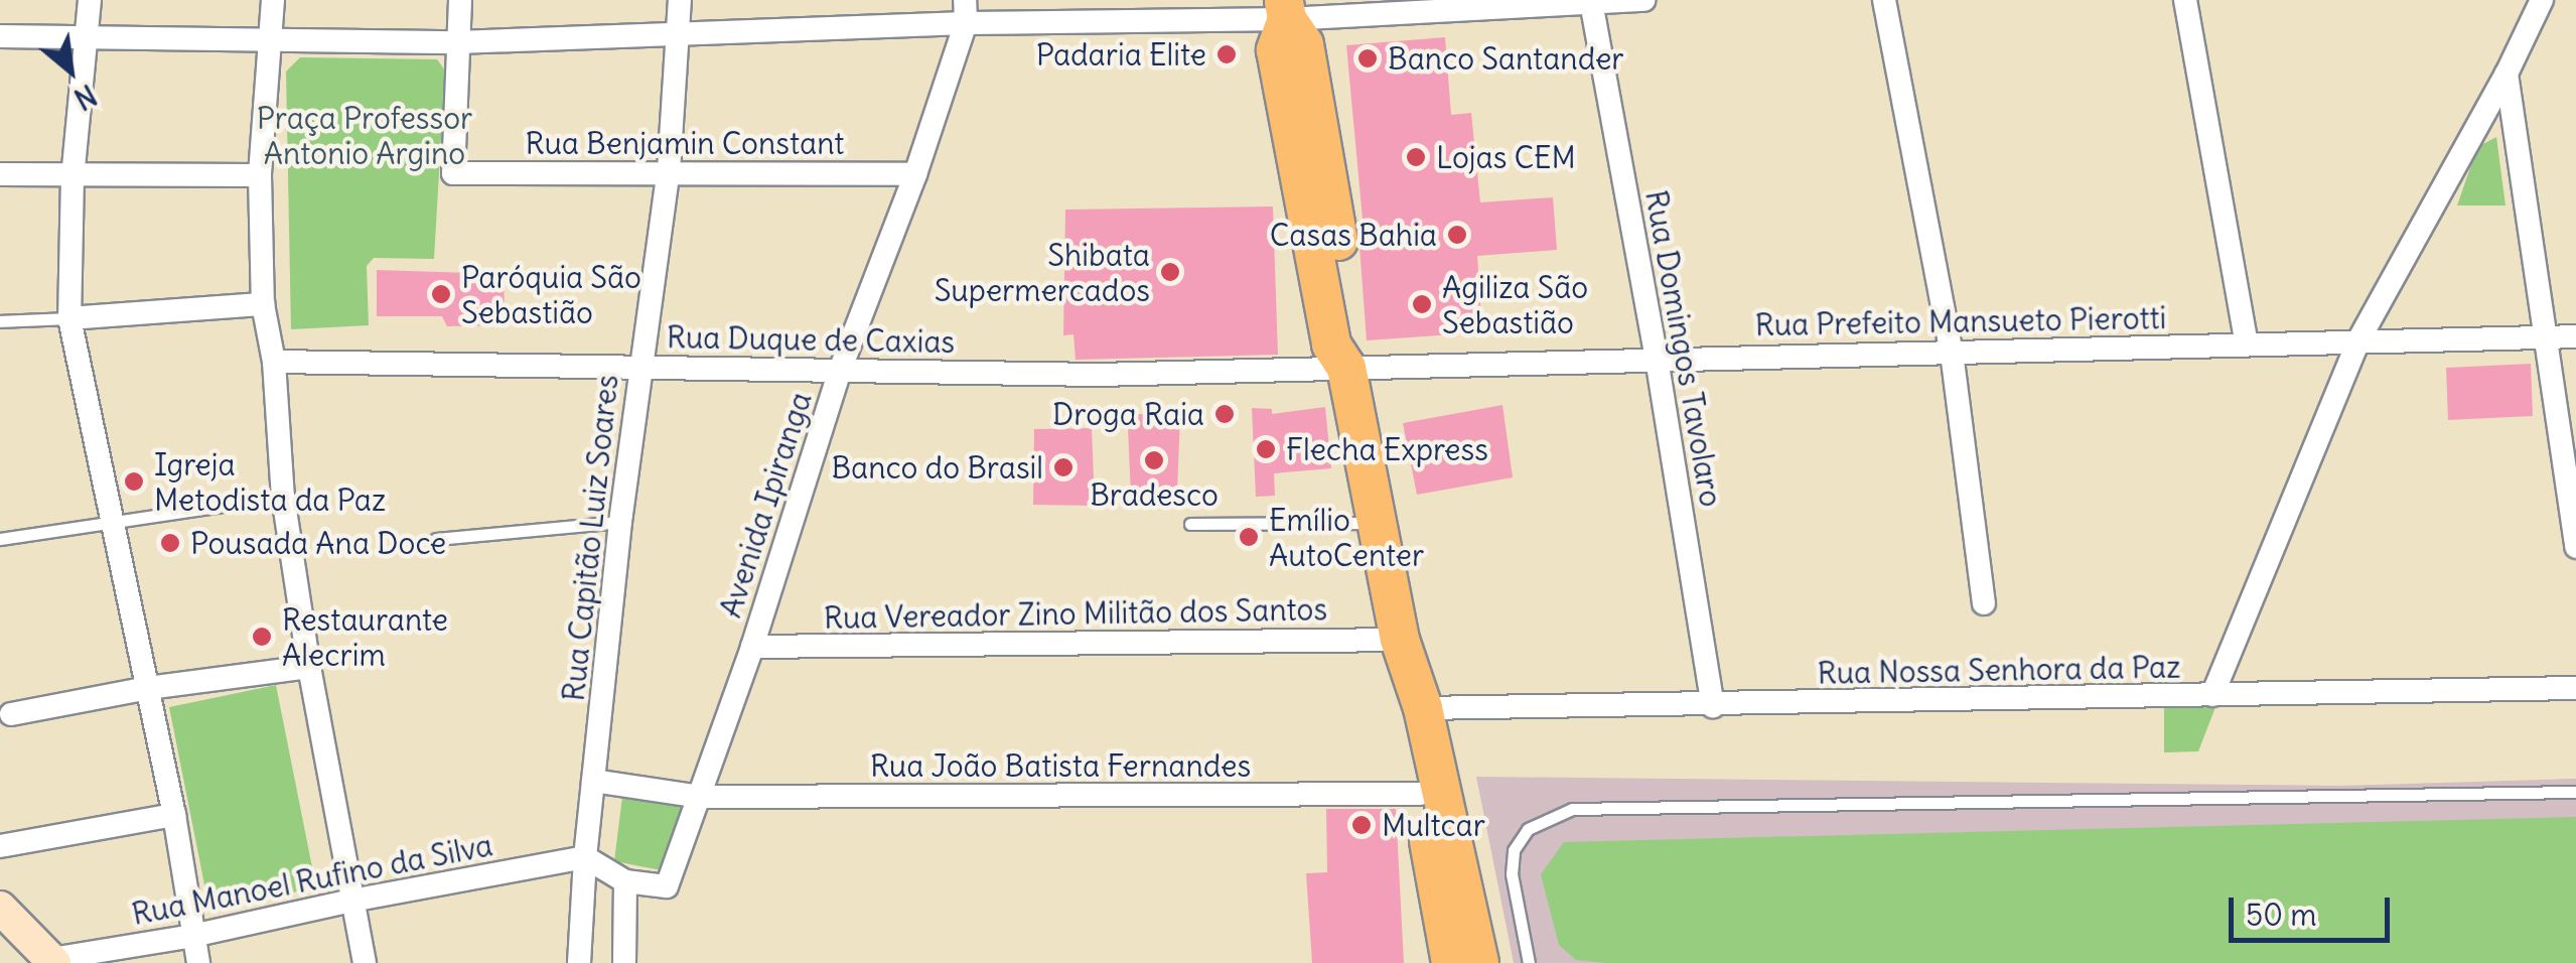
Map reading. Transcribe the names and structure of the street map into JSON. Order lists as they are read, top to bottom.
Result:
{
  "streets": {
    "street": [
      "Rua Benjamin Constant",
      "Rua Prefeito Mansueto Pierotti",
      "Rua Duque de Caxias",
      "Rua Domingos Tavolaro",
      "Avenida Ipiranga",
      "Rua Capitão Luiz Soares",
      "Rua Vereador Zino Militão dos Santos",
      "Rua Nossa Senhora da Paz",
      "Rua João Batista Fernandes",
      "Rua Manoel Rufino da Silva"
    ]
  },
  "crossings": [
    ["Rua Benjamin Constant", "Avenida Ipiranga"],
    ["Rua Benjamin Constant", "Rua Capitão Luiz Soares"],
    ["Rua Prefeito Mansueto Pierotti", "Rua Duque de Caxias"],
    ["Rua Prefeito Mansueto Pierotti", "Rua Domingos Tavolaro"],
    ["Rua Duque de Caxias", "Avenida Ipiranga"],
    ["Rua Duque de Caxias", "Rua Capitão Luiz Soares"],
    ["Rua Domingos Tavolaro", "Rua Nossa Senhora da Paz"],
    ["Avenida Ipiranga", "Rua Vereador Zino Militão dos Santos"],
    ["Avenida Ipiranga", "Rua João Batista Fernandes"],
    ["Rua Capitão Luiz Soares", "Rua João Batista Fernandes"],
    ["Rua Capitão Luiz Soares", "Rua Manoel Rufino da Silva"]
  ],
  "parks": ["Praça Professor Antonio Argino"],
  "places": [
    "Padaria Elite",
    "Banco Santander",
    "Lojas CEM",
    "Casas Bahia",
    "Shibata Supermercados",
    "Paróquia São Sebastião",
    "Agiliza São Sebastião",
    "Droga Raia",
    "Flecha Express",
    "Bradesco",
    "Banco do Brasil",
    "Igreja Metodista da Paz",
    "Emílio AutoCenter",
    "Pousada Ana Doce",
    "Restaurante Alecrim",
    "Multcar"
  ],
  "scale_bar": "50 m",
  "north": "bottom right"
}
